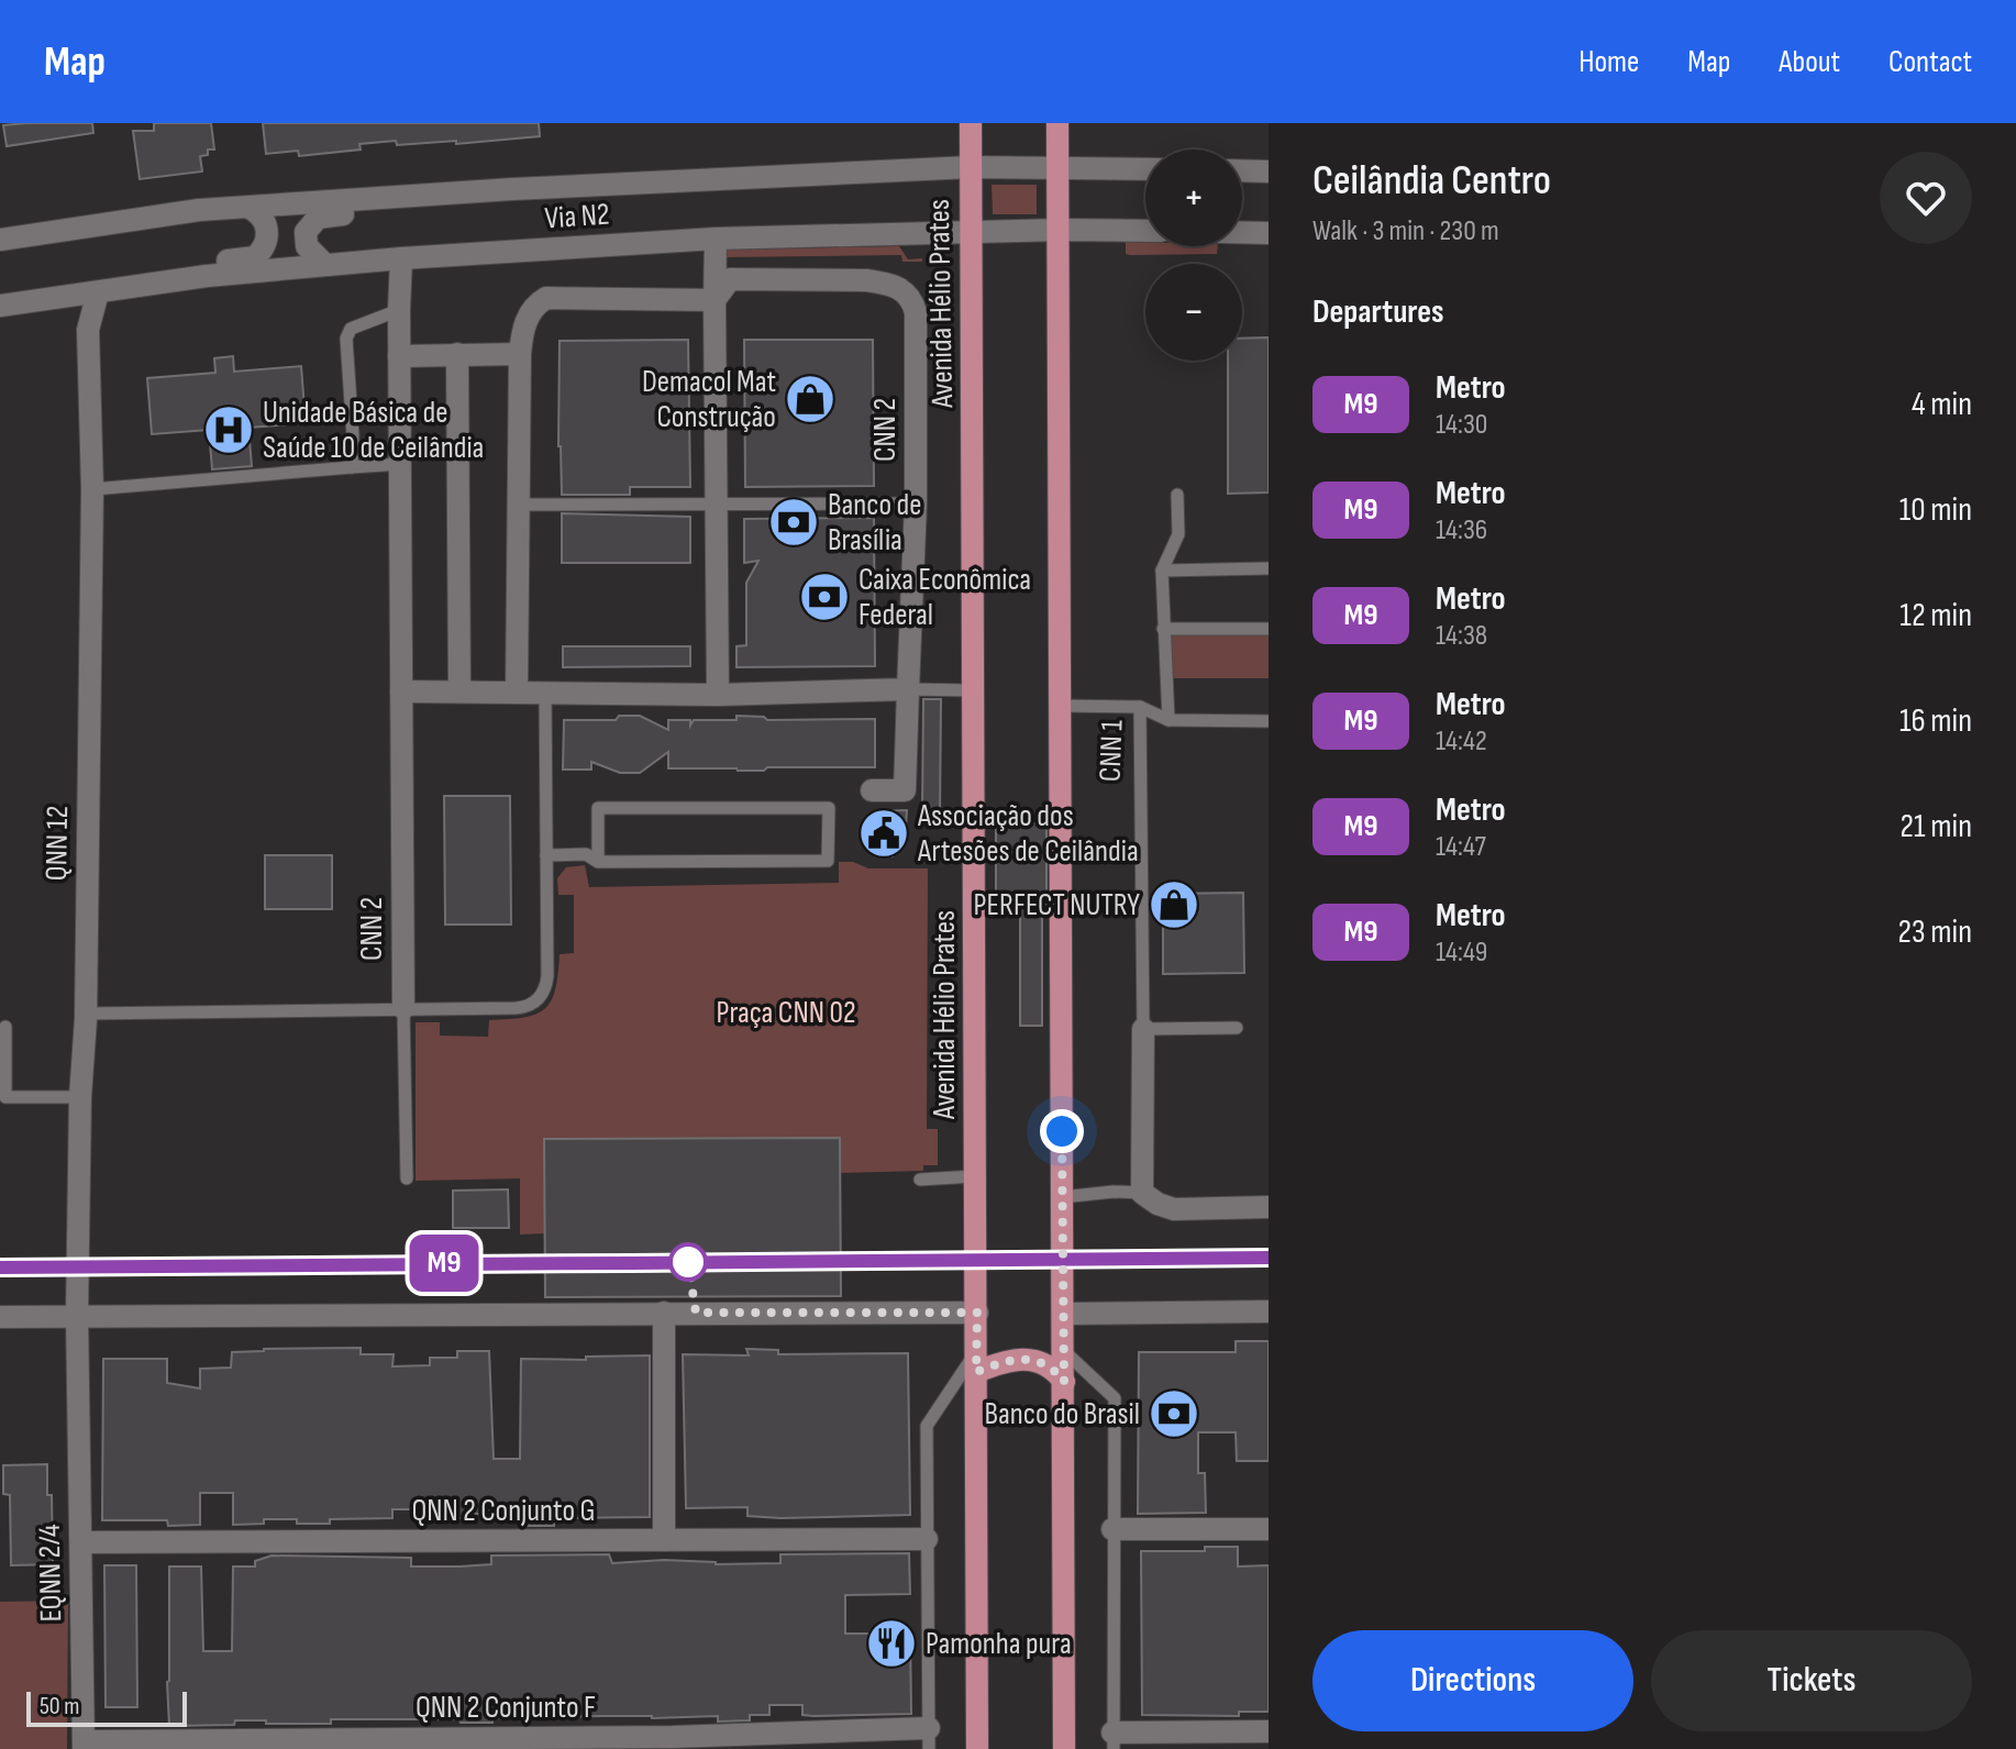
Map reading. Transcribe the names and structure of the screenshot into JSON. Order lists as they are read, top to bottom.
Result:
{
  "streets": {
    "main road": ["Avenida Hélio Prates"],
    "street": [
      "Via N2",
      "CNN 2",
      "CNN 1",
      "QNN 12",
      "QNN 2 Conjunto G",
      "EQNN 2/4",
      "QNN 2 Conjunto F"
    ]
  },
  "crossings": [
    ["Via N2", "Avenida Hélio Prates"],
    ["Via N2", "CNN 2"],
    ["Via N2", "QNN 12"],
    ["QNN 12", "EQNN 2/4"],
    ["QNN 2 Conjunto G", "EQNN 2/4"],
    ["EQNN 2/4", "QNN 2 Conjunto F"]
  ],
  "parks": ["Praça CNN 02"],
  "places": {
    "shop": ["Demacol Mat Construção", "PERFECT NUTRY"],
    "hospital": ["Unidade Básica de Saúde 10 de Ceilândia"],
    "bank": ["Banco de Brasília", "Caixa Econômica Federal", "Banco do Brasil"],
    "public building": ["Associação dos Artesões de Ceilândia"],
    "restaurant": ["Pamonha pura"]
  },
  "lines": ["metro line M9"],
  "scale_bar": "50 m",
  "page": {
    "header": "Map",
    "nav": [
      "Home",
      "Map",
      "About",
      "Contact"
    ],
    "on_map": "M9",
    "heading": [
      ["Ceilândia Centro", "Walk · 3 min · 230 m"],
      "Departures"
    ],
    "map_buttons": ["+", "−"],
    "list": [
      {
        "mark": "M9",
        "name": "Metro",
        "note": "14:30",
        "value": "4 min"
      },
      {
        "mark": "M9",
        "name": "Metro",
        "note": "14:36",
        "value": "10 min"
      },
      {
        "mark": "M9",
        "name": "Metro",
        "note": "14:38",
        "value": "12 min"
      },
      {
        "mark": "M9",
        "name": "Metro",
        "note": "14:42",
        "value": "16 min"
      },
      {
        "mark": "M9",
        "name": "Metro",
        "note": "14:47",
        "value": "21 min"
      },
      {
        "mark": "M9",
        "name": "Metro",
        "note": "14:49",
        "value": "23 min"
      }
    ],
    "buttons": ["Directions", "Tickets"],
    "scale": "50 m"
  }
}
